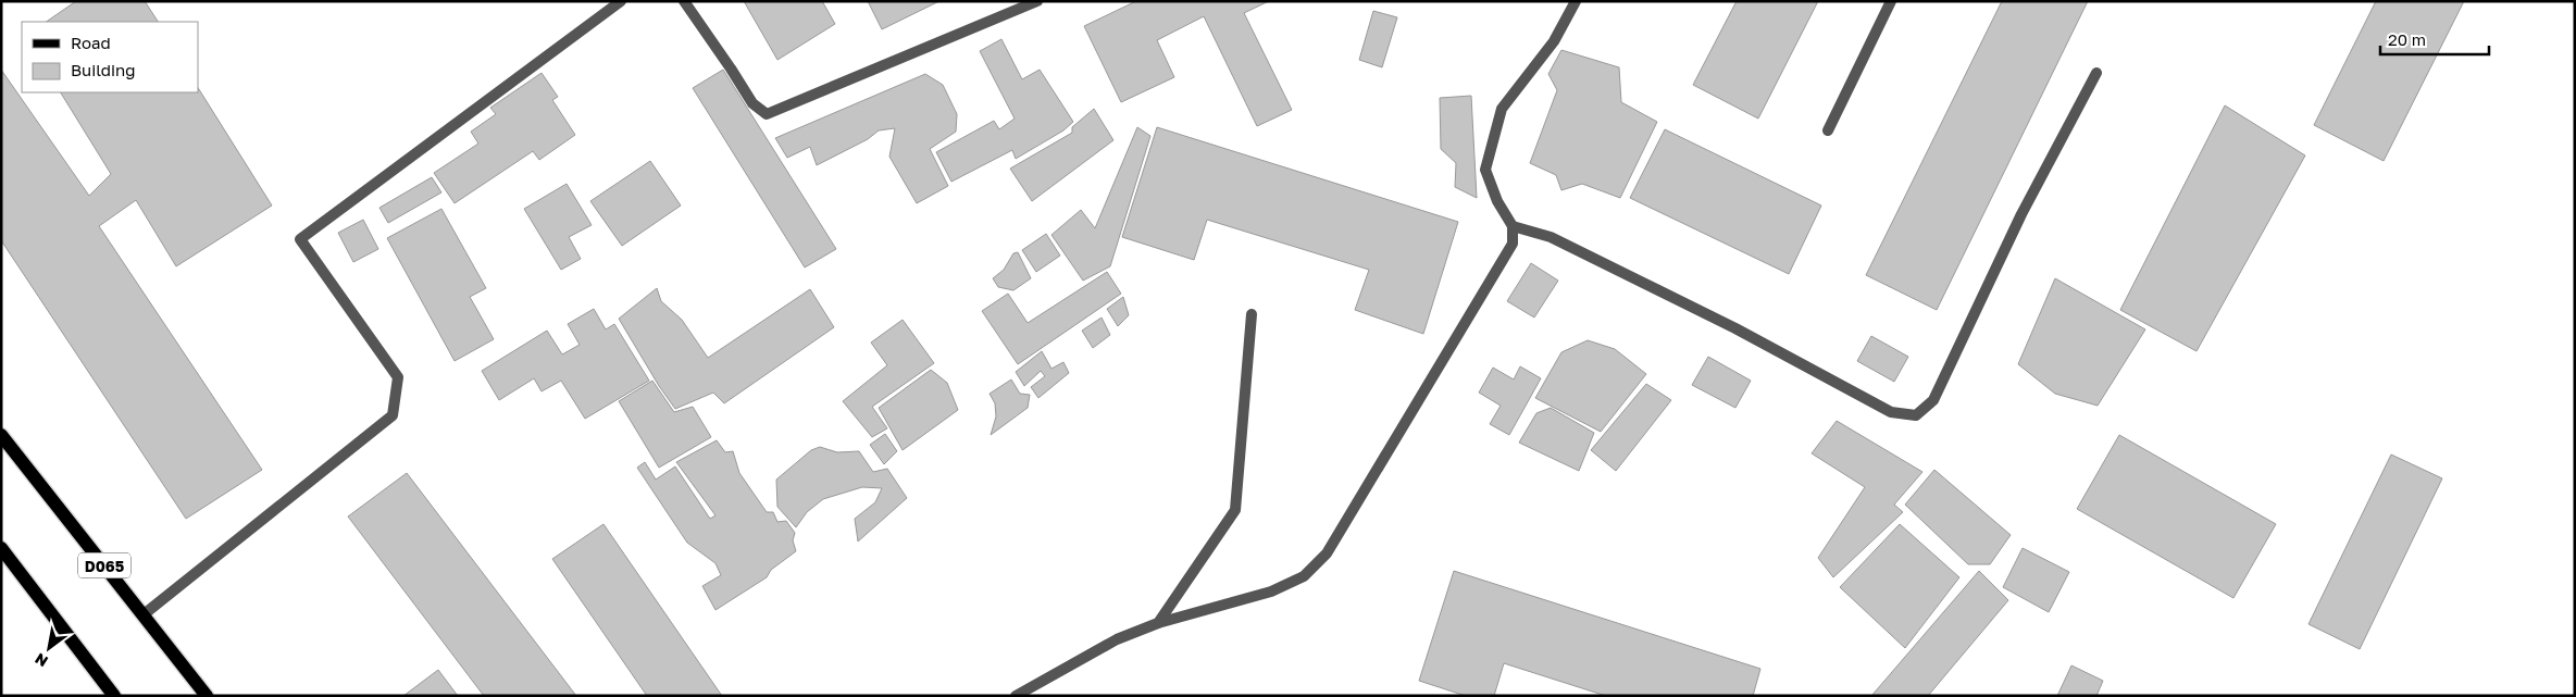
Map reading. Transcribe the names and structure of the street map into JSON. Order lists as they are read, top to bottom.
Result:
{
  "streets": {
    "main road": ["D065"]
  },
  "legend": ["Road", "Building"],
  "scale_bar": "20 m",
  "north": "bottom left"
}
